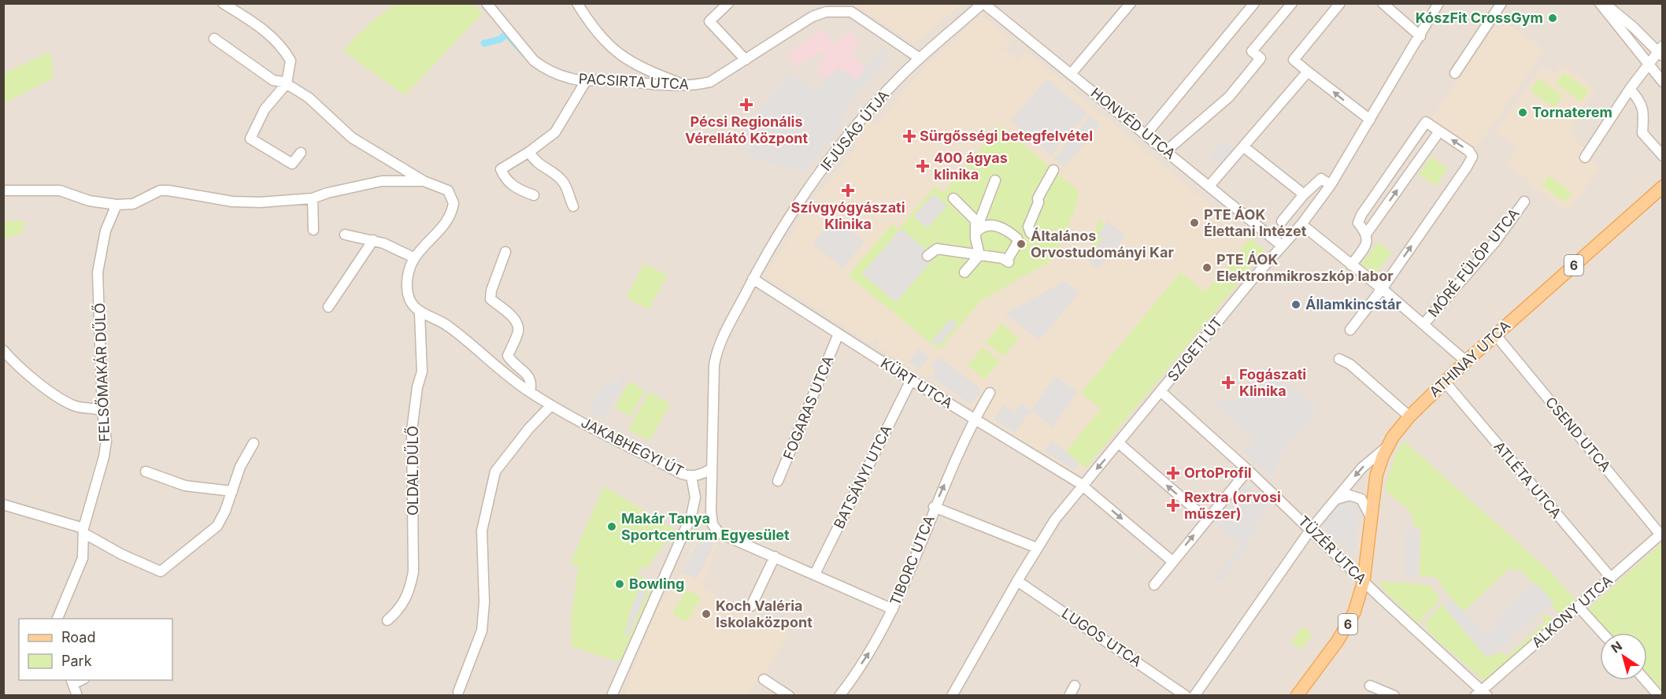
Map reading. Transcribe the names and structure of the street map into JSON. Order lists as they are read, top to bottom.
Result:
{
  "streets": {
    "main road": ["6", "ATHINAY UTCA"],
    "street": [
      "PACSIRTA UTCA",
      "HONVÉD UTCA",
      "IFJÚSÁG ÚTJA",
      "MÓRÉ FÜLÖP UTCA",
      "SZIGETI ÚT",
      "FELSŐMAKÁR DŰLŐ",
      "KÜRT UTCA",
      "FOGARAS UTCA",
      "CSEND UTCA",
      "JAKABHEGYI ÚT",
      "OLDAL DŰLŐ",
      "BATSÁNYI UTCA",
      "ATLÉTA UTCA",
      "TÜZÉR UTCA",
      "TIBORC UTCA",
      "ALKONY UTCA",
      "LUGOS UTCA"
    ]
  },
  "crossings": [
    ["HONVÉD UTCA", "IFJÚSÁG ÚTJA"],
    ["HONVÉD UTCA", "SZIGETI ÚT"],
    ["IFJÚSÁG ÚTJA", "KÜRT UTCA"],
    ["6", "ATHINAY UTCA"],
    ["6", "TÜZÉR UTCA"],
    ["SZIGETI ÚT", "KÜRT UTCA"],
    ["SZIGETI ÚT", "TÜZÉR UTCA"],
    ["SZIGETI ÚT", "LUGOS UTCA"],
    ["ATHINAY UTCA", "CSEND UTCA"],
    ["ATHINAY UTCA", "ATLÉTA UTCA"],
    ["ATHINAY UTCA", "TÜZÉR UTCA"],
    ["KÜRT UTCA", "FOGARAS UTCA"],
    ["KÜRT UTCA", "BATSÁNYI UTCA"],
    ["KÜRT UTCA", "TIBORC UTCA"],
    ["CSEND UTCA", "ALKONY UTCA"],
    ["JAKABHEGYI ÚT", "OLDAL DŰLŐ"],
    ["ATLÉTA UTCA", "ALKONY UTCA"],
    ["TÜZÉR UTCA", "ALKONY UTCA"]
  ],
  "one_way": ["TIBORC UTCA"],
  "places": {
    "other": [
      "KószFit CrossGym",
      "Tornaterem",
      "PTE ÁOK Élettani Intézet",
      "Általános Orvostudományi Kar",
      "PTE ÁOK Elektronmikroszkóp labor",
      "Államkincstár",
      "Makár Tanya Sportcentrum Egyesület",
      "Bowling",
      "Koch Valéria Iskolaközpont"
    ],
    "health": [
      "Pécsi Regionális Vérellátó Központ",
      "Sürgősségi betegfelvétel",
      "400 ágyas klinika",
      "Szívgyógyászati Klinika",
      "Fogászati Klinika",
      "OrtoProfil",
      "Rextra (orvosi műszer)"
    ]
  },
  "legend": ["Road", "Park"],
  "north": "top left"
}
